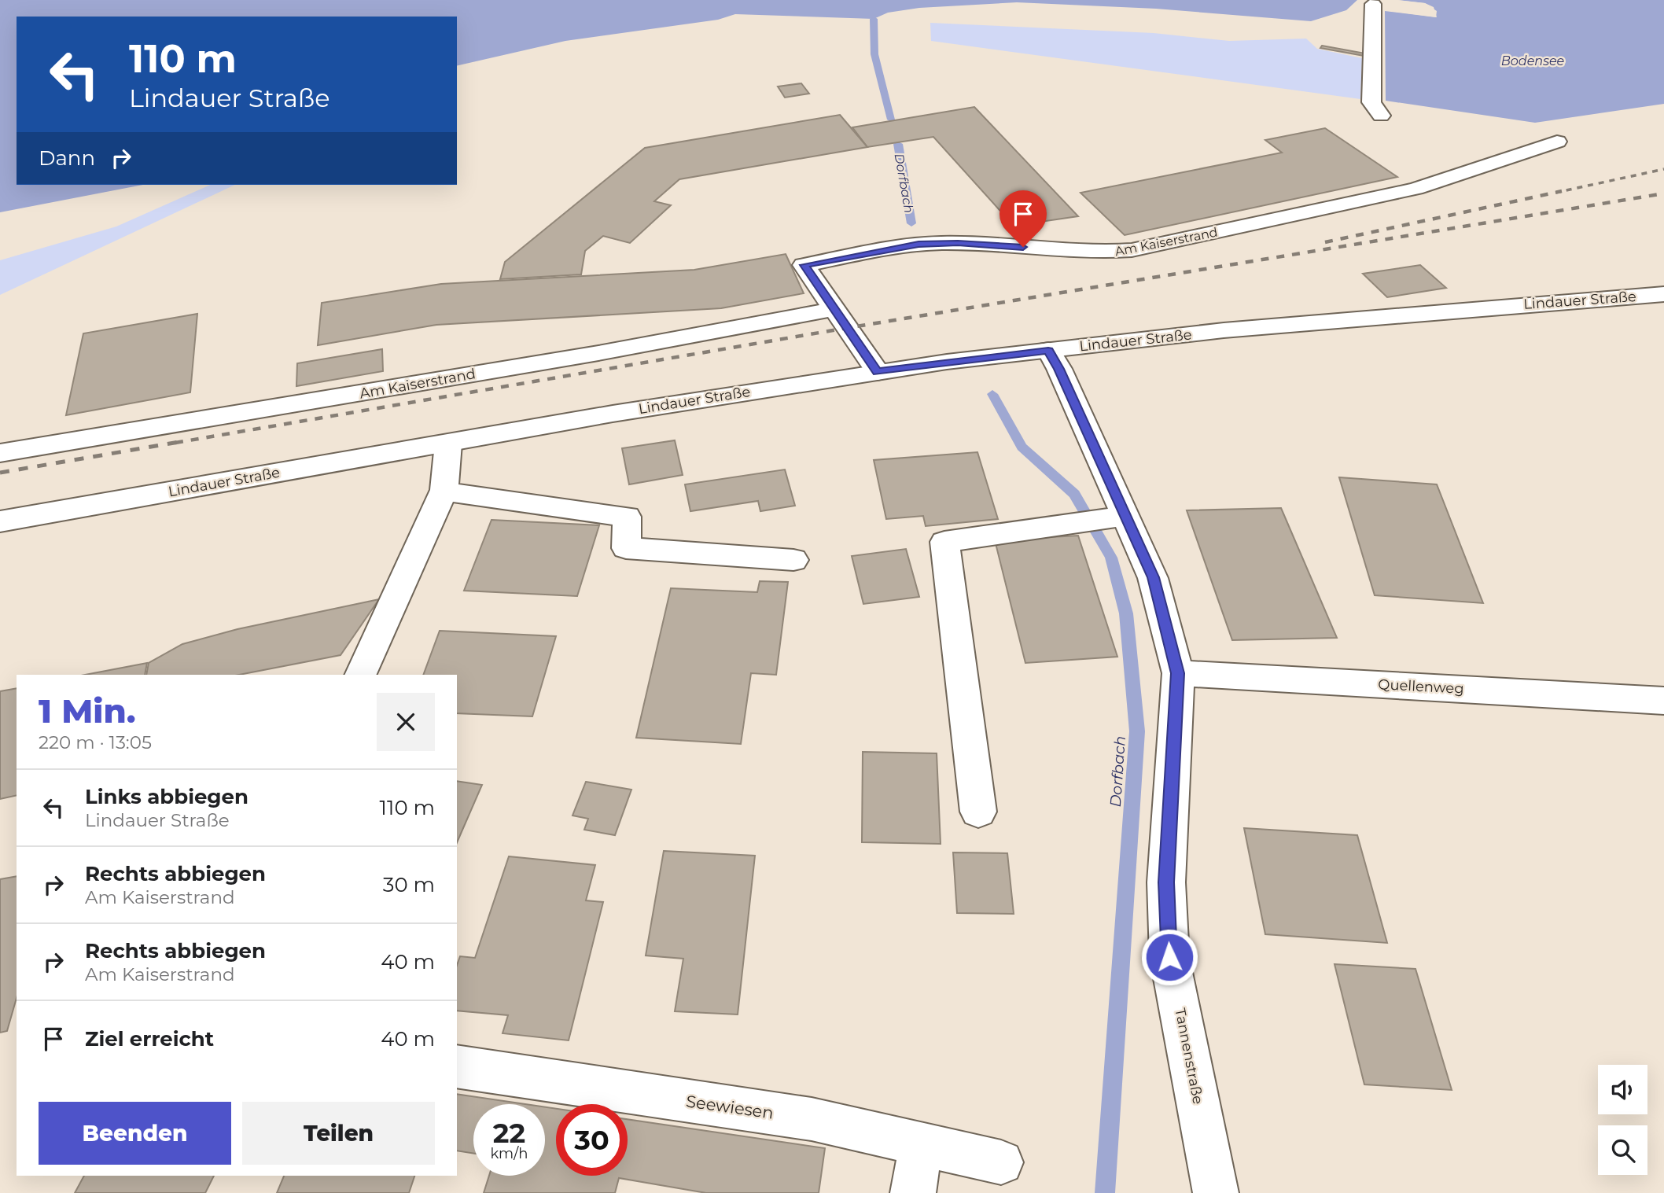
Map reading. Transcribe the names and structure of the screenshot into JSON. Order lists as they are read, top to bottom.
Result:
{
  "streets": {
    "street": [
      "Am Kaiserstrand",
      "Lindauer Straße",
      "Quellenweg",
      "Tannenstraße",
      "Seewiesen"
    ]
  },
  "crossings": [
    ["Am Kaiserstrand", "Lindauer Straße"],
    ["Lindauer Straße", "Tannenstraße"],
    ["Quellenweg", "Tannenstraße"]
  ],
  "water": ["Bodensee", "Dorfbach"],
  "page": {
    "turn": ["110 m", "Lindauer Straße"],
    "then": "Dann",
    "heading": ["1 Min.", "220 m · 13:05"],
    "list": [
      {
        "name": "Links abbiegen",
        "note": "Lindauer Straße",
        "value": "110 m"
      },
      {
        "name": "Rechts abbiegen",
        "note": "Am Kaiserstrand",
        "value": "30 m"
      },
      {
        "name": "Rechts abbiegen",
        "note": "Am Kaiserstrand",
        "value": "40 m"
      },
      {
        "name": "Ziel erreicht",
        "value": "40 m"
      }
    ],
    "buttons": ["Beenden", "Teilen"],
    "speed": "22 km/h",
    "limit": "30"
  }
}
